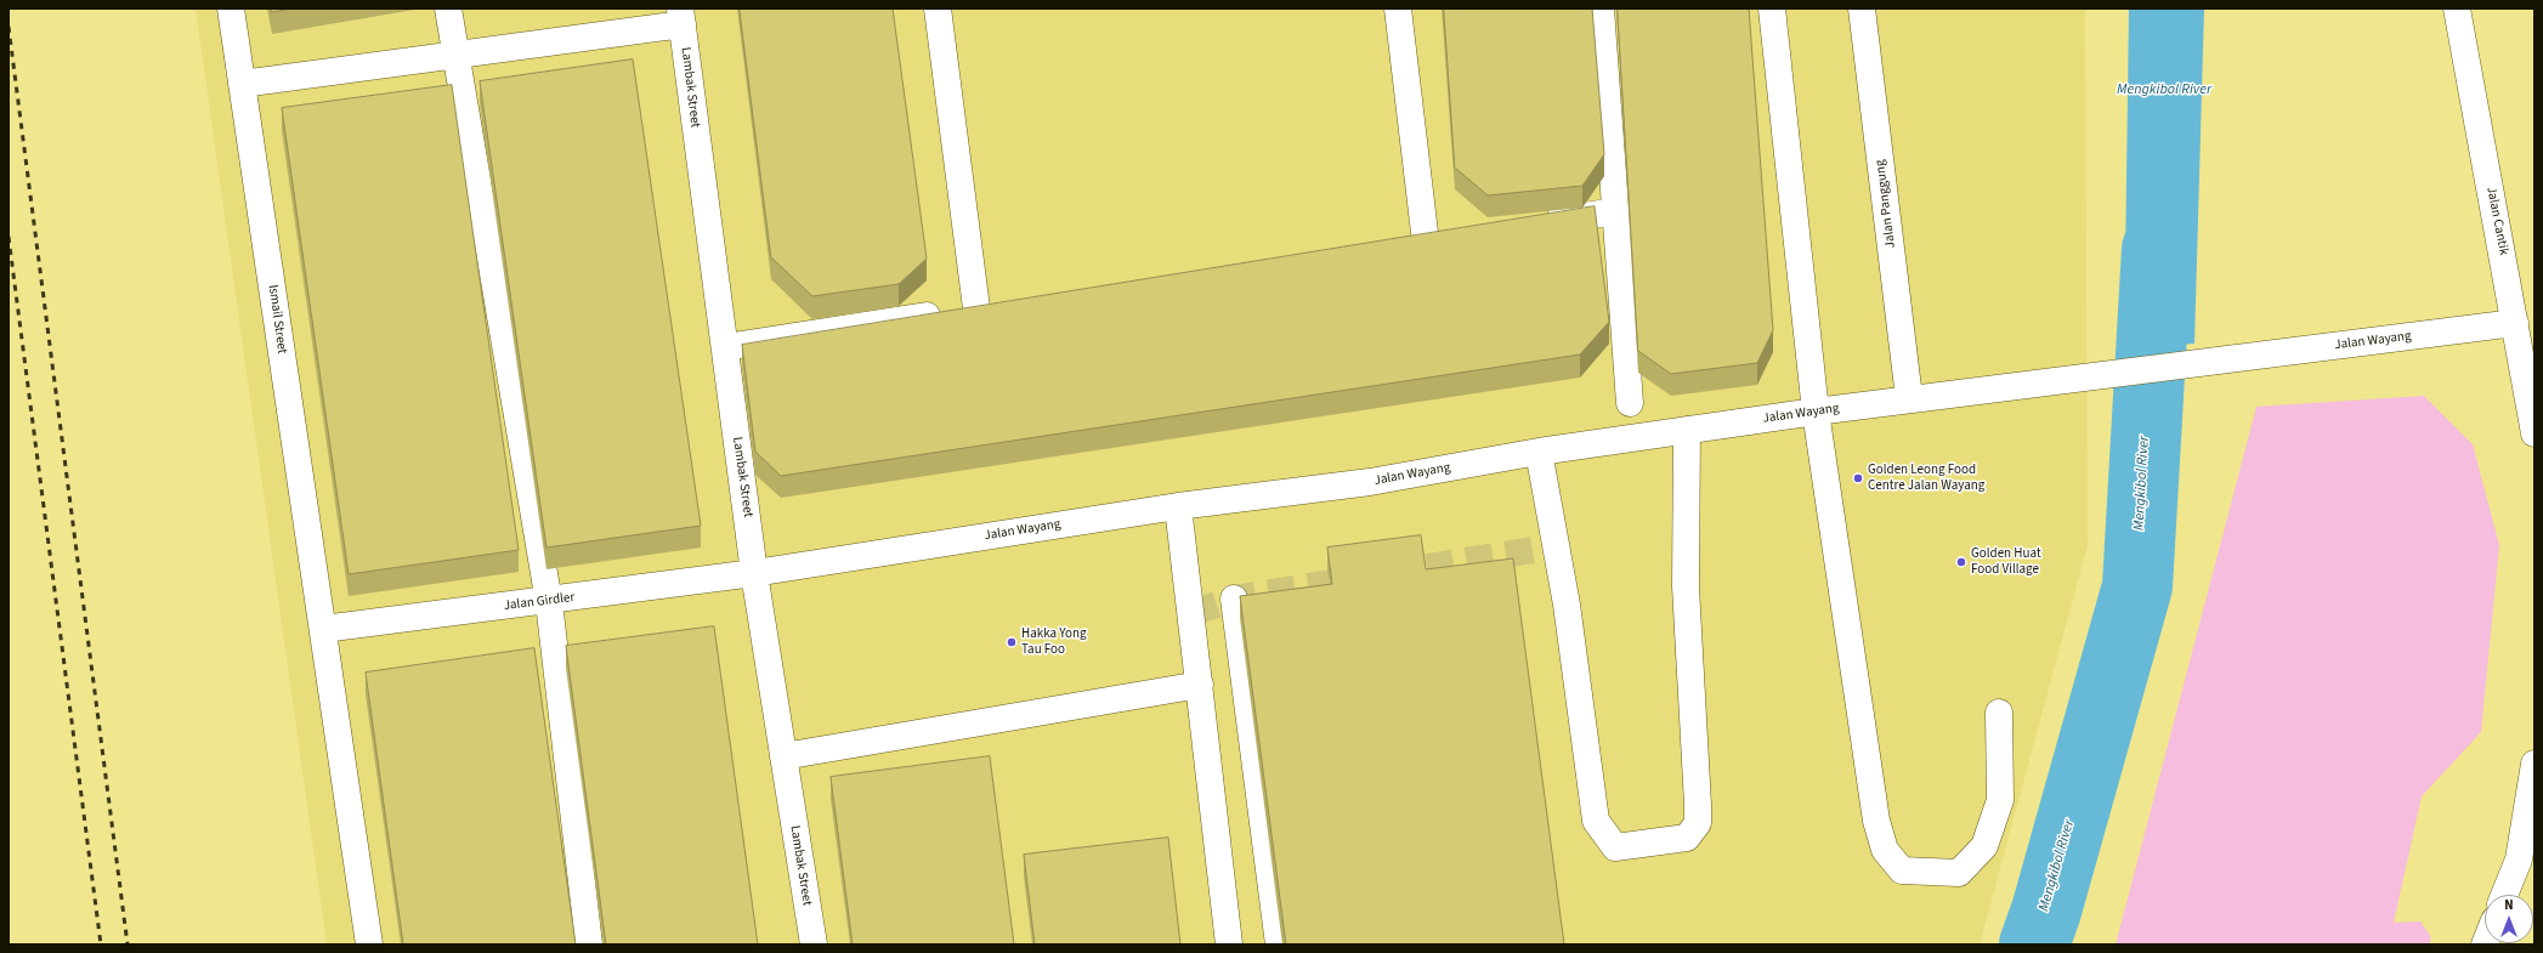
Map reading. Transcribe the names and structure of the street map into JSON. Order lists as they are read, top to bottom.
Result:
{
  "streets": {
    "street": [
      "Lambak Street",
      "Jalan Panggung",
      "Jalan Cantik",
      "Ismail Street",
      "Jalan Wayang",
      "Jalan Girdler"
    ]
  },
  "crossings": [
    ["Lambak Street", "Jalan Wayang"],
    ["Lambak Street", "Jalan Girdler"],
    ["Jalan Panggung", "Jalan Wayang"],
    ["Jalan Cantik", "Jalan Wayang"],
    ["Ismail Street", "Jalan Girdler"],
    ["Jalan Wayang", "Jalan Girdler"]
  ],
  "water": ["Mengkibol River"],
  "places": ["Golden Leong Food Centre Jalan Wayang", "Golden Huat Food Village", "Hakka Yong Tau Foo"],
  "north": "top"
}
